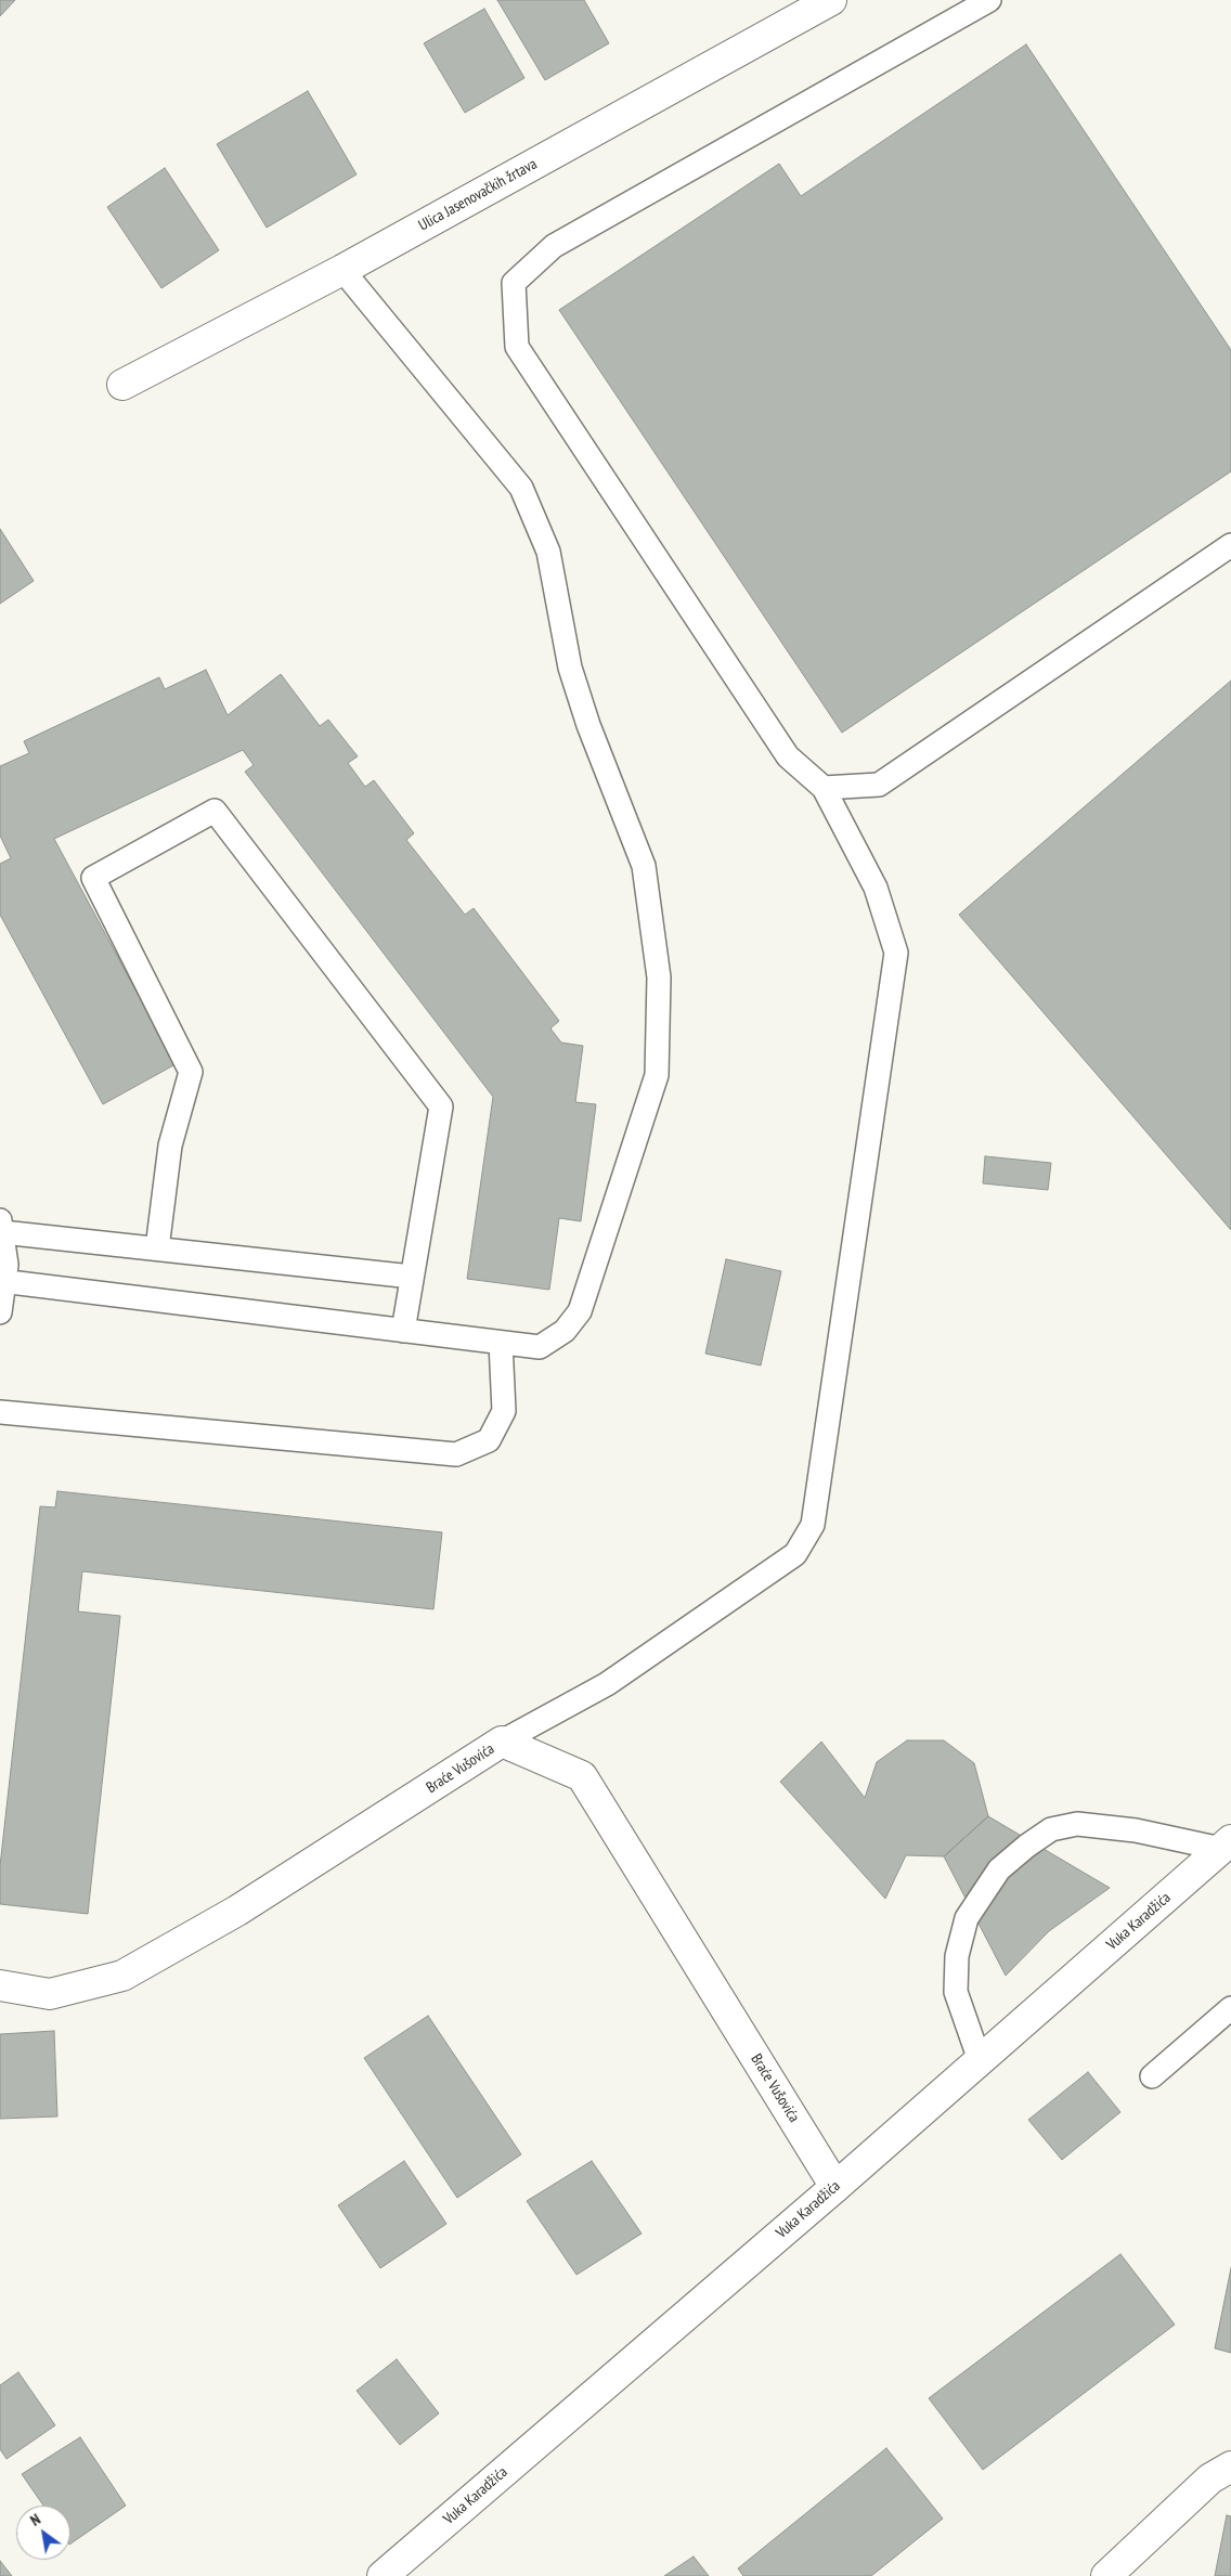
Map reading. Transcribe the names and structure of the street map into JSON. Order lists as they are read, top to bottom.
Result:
{
  "streets": {
    "street": ["Ulica Jasenovačkih žrtava", "Braće Vušovića", "Vuka Karadžića"]
  },
  "crossings": [
    ["Braće Vušovića", "Vuka Karadžića"]
  ],
  "north": "top left"
}
